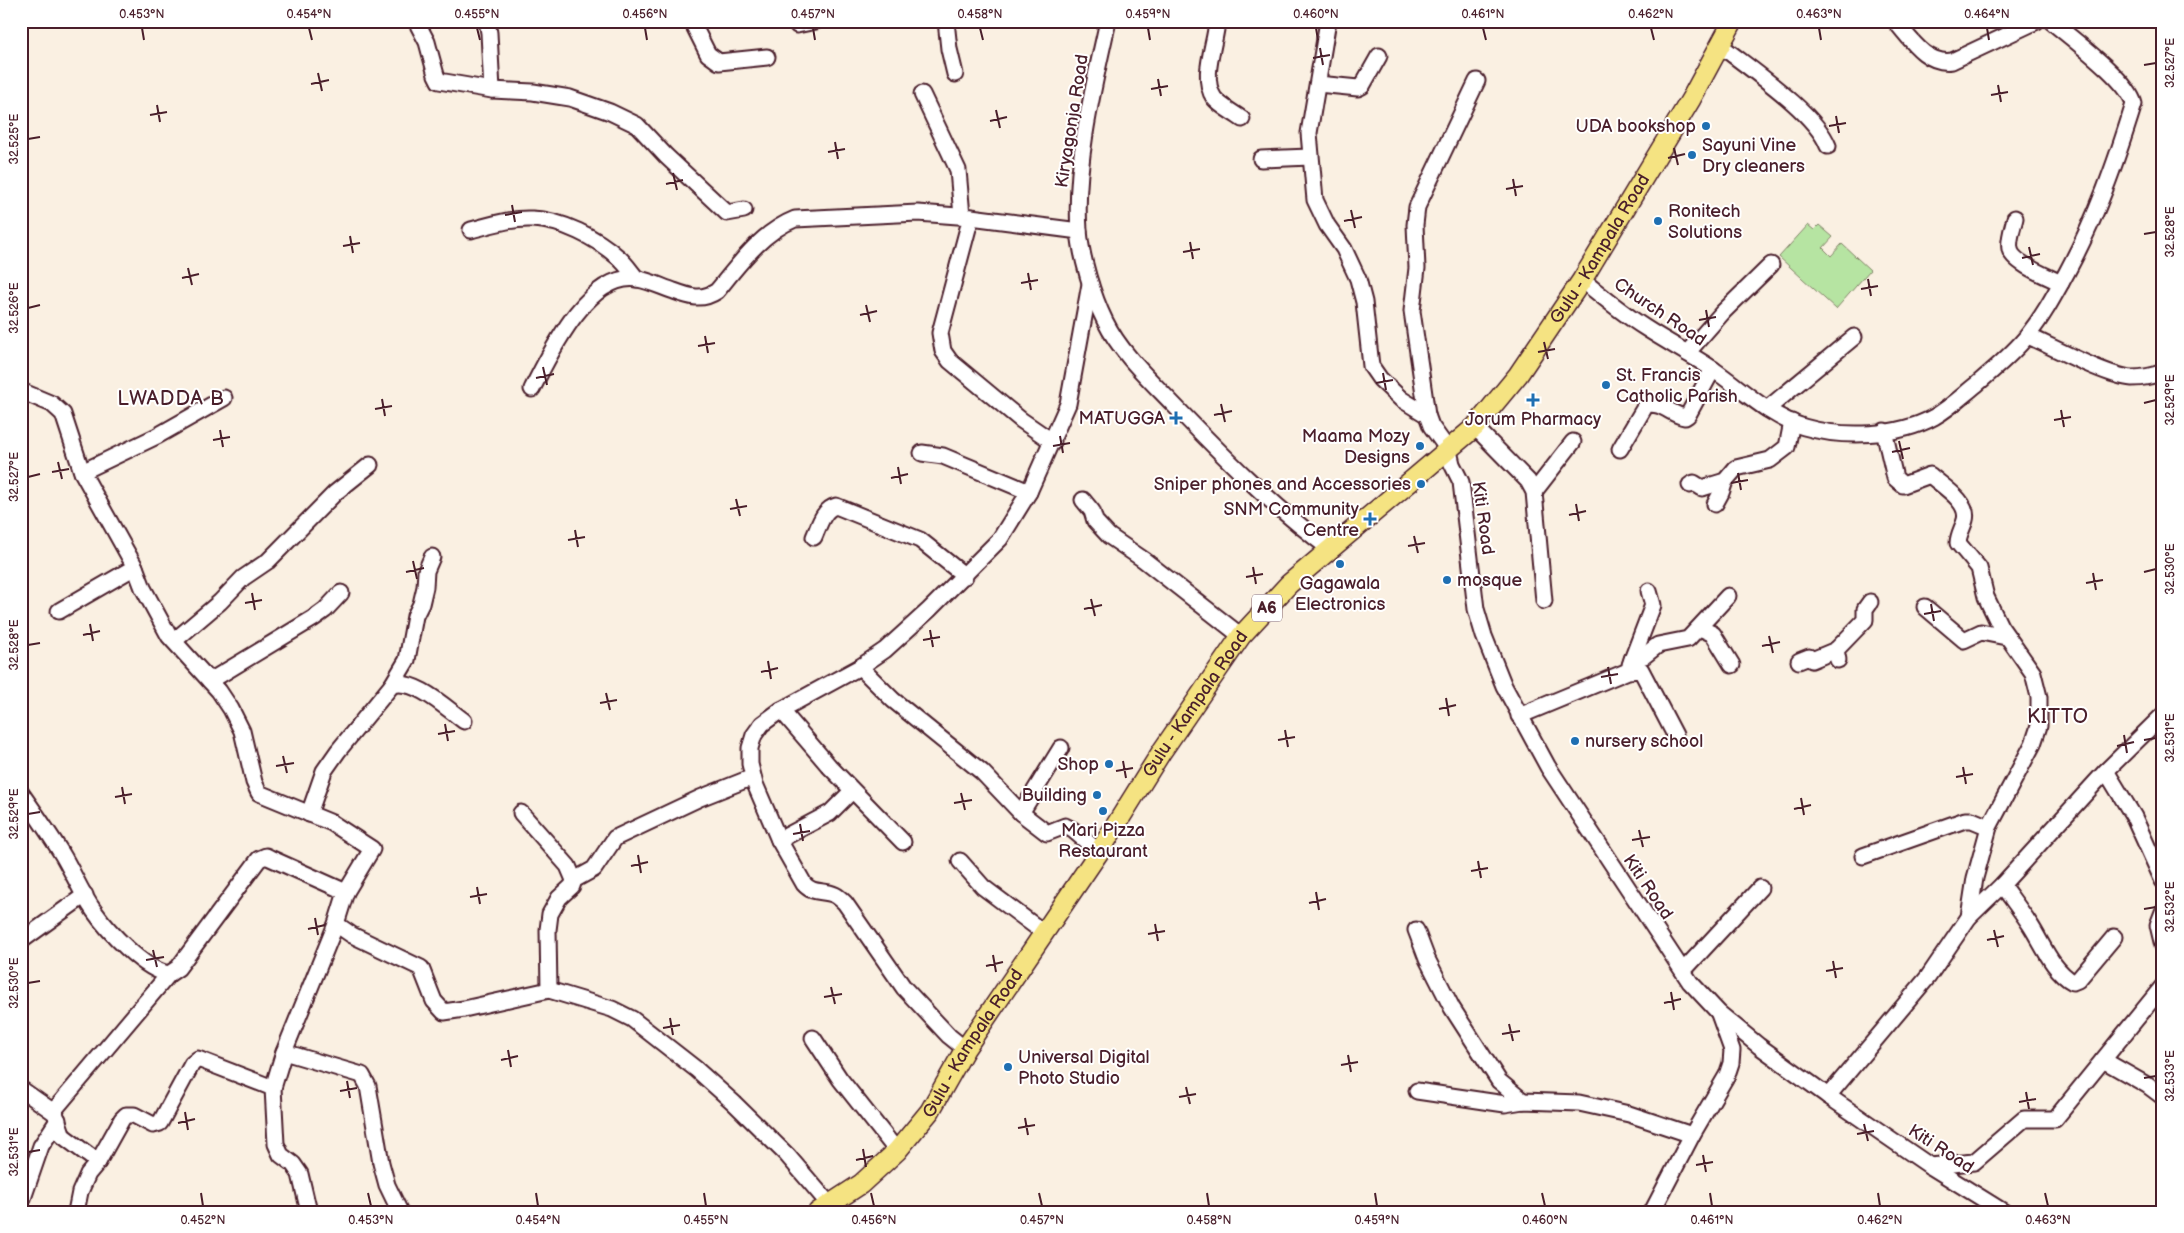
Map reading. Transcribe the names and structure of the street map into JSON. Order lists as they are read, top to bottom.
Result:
{
  "streets": {
    "main road": ["Gulu - Kampala Road", "A6"],
    "street": ["Kiryagonja Road", "Church Road", "Kiti Road"]
  },
  "crossings": [
    ["Kiryagonja Road", "Gulu - Kampala Road"],
    ["Gulu - Kampala Road", "Church Road"],
    ["Gulu - Kampala Road", "Kiti Road"]
  ],
  "districts": ["LWADDA B", "KITTO"],
  "places": {
    "other": [
      "UDA bookshop",
      "Sayuni Vine Dry cleaners",
      "Ronitech Solutions",
      "St. Francis Catholic Parish",
      "Maama Mozy Designs",
      "Sniper phones and Accessories",
      "Gagawala Electronics",
      "mosque",
      "nursery school",
      "Shop",
      "Building",
      "Mari Pizza Restaurant",
      "Universal Digital Photo Studio"
    ],
    "health": ["Jorum Pharmacy", "MATUGGA", "SNM Community Centre"]
  },
  "coordinates": [
    "0.453°N",
    "0.454°N",
    "0.455°N",
    "0.456°N",
    "0.457°N",
    "0.458°N",
    "0.459°N",
    "0.460°N",
    "0.461°N",
    "0.462°N",
    "0.463°N",
    "0.464°N",
    "32.527°E",
    "32.525°E",
    "32.528°E",
    "32.526°E",
    "32.529°E",
    "32.530°E",
    "32.531°E",
    "32.532°E",
    "32.533°E",
    "0.452°N"
  ]
}
